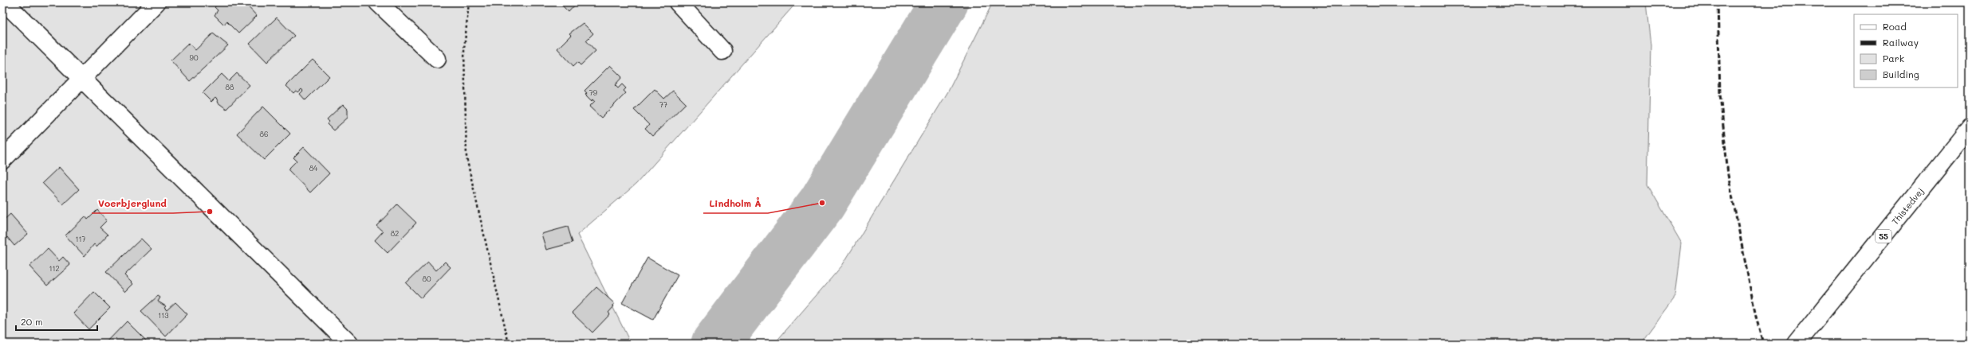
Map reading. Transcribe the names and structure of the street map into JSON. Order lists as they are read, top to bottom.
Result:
{
  "streets": {
    "street": ["Thistedvej", "55"]
  },
  "places": ["Lindholm Å", "Voerbjerglund"],
  "house_numbers": [
    "90",
    "88",
    "79",
    "77",
    "86",
    "84",
    "82",
    "117",
    "112",
    "80",
    "113"
  ],
  "legend": [
    "Road",
    "Railway",
    "Park",
    "Building"
  ],
  "scale_bar": "20 m"
}
